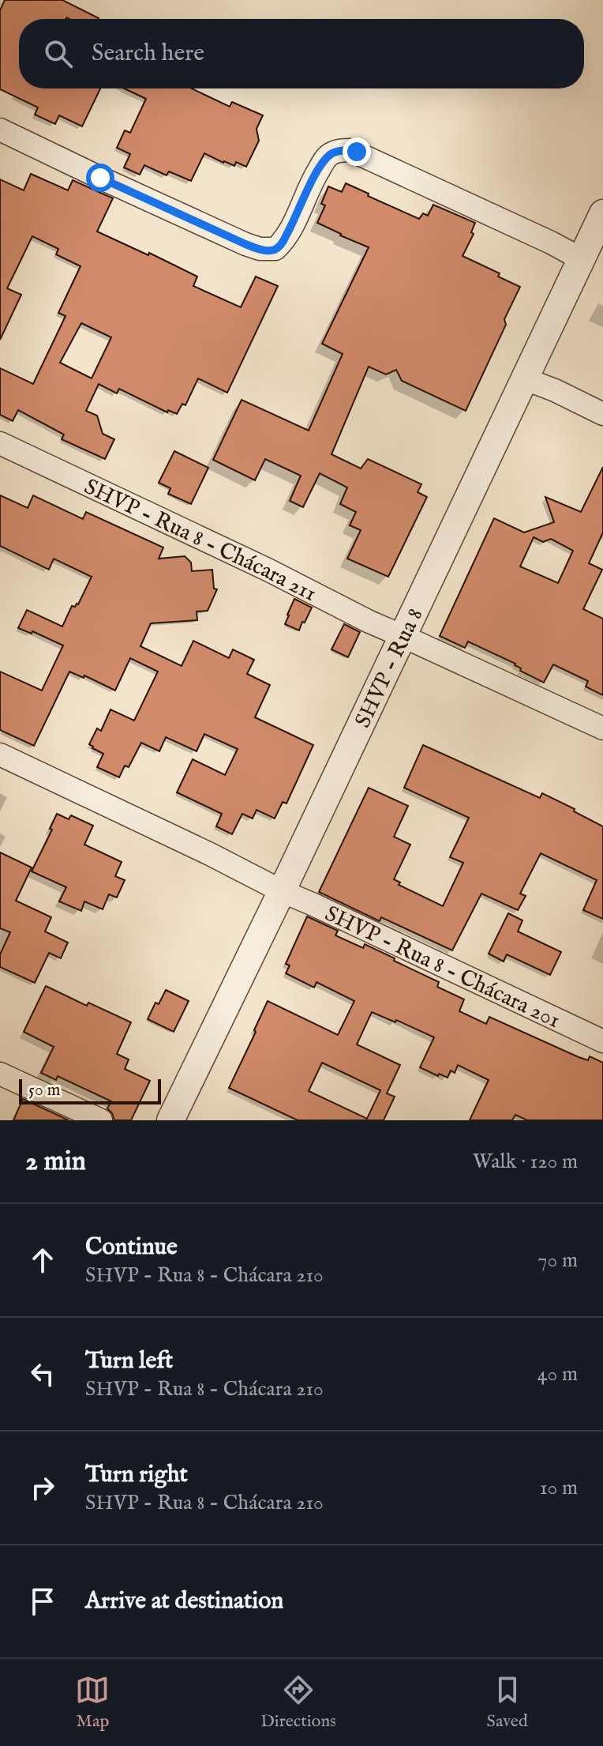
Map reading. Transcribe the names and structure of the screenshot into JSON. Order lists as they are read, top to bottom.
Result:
{
  "streets": {
    "street": ["SHVP - Rua 8 - Chácara 211", "SHVP - Rua 8", "SHVP - Rua 8 - Chácara 201"]
  },
  "crossings": [
    ["SHVP - Rua 8 - Chácara 211", "SHVP - Rua 8"],
    ["SHVP - Rua 8", "SHVP - Rua 8 - Chácara 201"]
  ],
  "scale_bar": "50 m",
  "page": {
    "search": "Search here",
    "scale": "50 m",
    "heading": ["2 min", "Walk · 120 m"],
    "list": [
      ["Continue", "SHVP - Rua 8 - Chácara 210", "70 m"],
      ["Turn left", "SHVP - Rua 8 - Chácara 210", "40 m"],
      ["Turn right", "SHVP - Rua 8 - Chácara 210", "10 m"],
      "Arrive at destination"
    ],
    "nav": ["Map", "Directions", "Saved"]
  }
}
